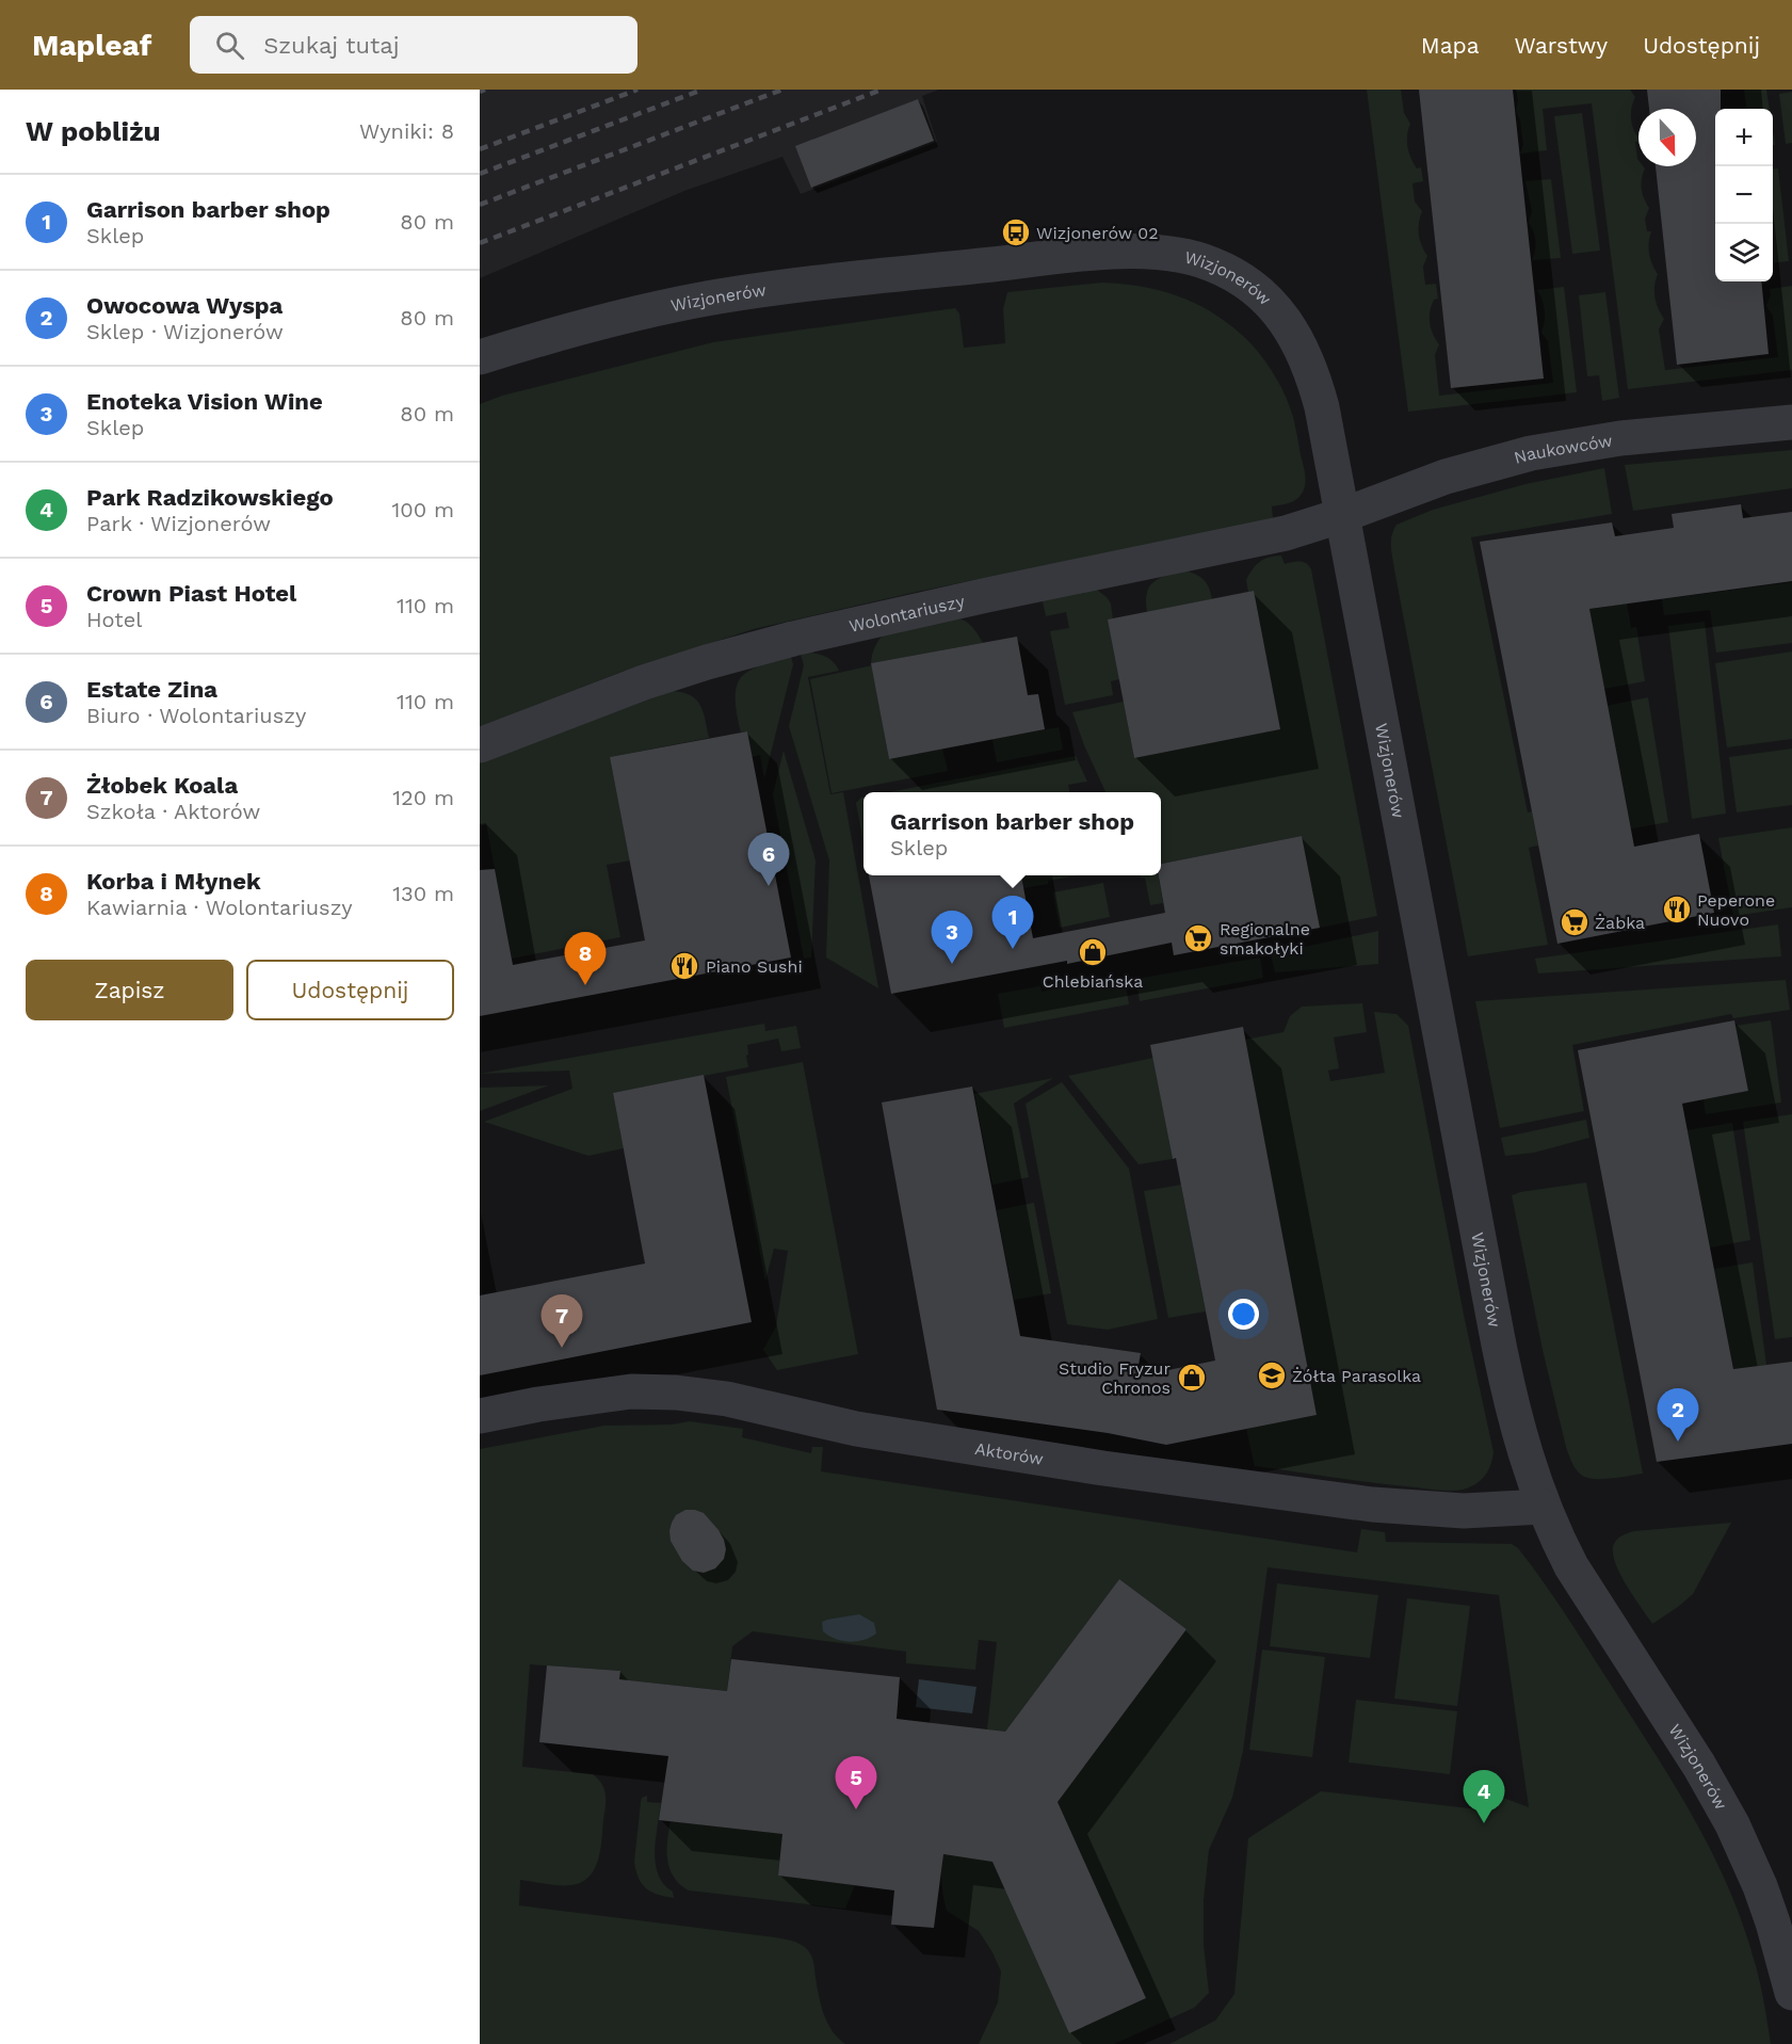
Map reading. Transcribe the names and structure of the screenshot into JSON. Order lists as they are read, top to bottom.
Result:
{
  "streets": {
    "street": [
      "Wizjonerów",
      "Naukowców",
      "Wolontariuszy",
      "Aktorów"
    ]
  },
  "crossings": [
    ["Wizjonerów", "Naukowców"],
    ["Wizjonerów", "Wolontariuszy"],
    ["Wizjonerów", "Aktorów"],
    ["Naukowców", "Wolontariuszy"]
  ],
  "places": {
    "bus stop": ["Wizjonerów 02"],
    "restaurant": ["Peperone Nuovo", "Piano Sushi"],
    "supermarket": ["Żabka", "Regionalne smakołyki"],
    "shop": ["Chlebiańska", "Studio Fryzur Chronos"],
    "school or university": ["Żółta Parasolka"]
  },
  "north": "bottom",
  "page": {
    "header": "Mapleaf",
    "search": "Szukaj tutaj",
    "nav": ["Mapa", "Warstwy", "Udostępnij"],
    "heading": ["W pobliżu", "Wyniki: 8"],
    "map_buttons": ["+", "−"],
    "list": [
      {
        "mark": "1",
        "name": "Garrison barber shop",
        "note": "Sklep",
        "value": "80 m"
      },
      {
        "mark": "2",
        "name": "Owocowa Wyspa",
        "note": "Sklep · Wizjonerów",
        "value": "80 m"
      },
      {
        "mark": "3",
        "name": "Enoteka Vision Wine",
        "note": "Sklep",
        "value": "80 m"
      },
      {
        "mark": "4",
        "name": "Park Radzikowskiego",
        "note": "Park · Wizjonerów",
        "value": "100 m"
      },
      {
        "mark": "5",
        "name": "Crown Piast Hotel",
        "note": "Hotel",
        "value": "110 m"
      },
      {
        "mark": "6",
        "name": "Estate Zina",
        "note": "Biuro · Wolontariuszy",
        "value": "110 m"
      },
      {
        "mark": "7",
        "name": "Żłobek Koala",
        "note": "Szkoła · Aktorów",
        "value": "120 m"
      },
      {
        "mark": "8",
        "name": "Korba i Młynek",
        "note": "Kawiarnia · Wolontariuszy",
        "value": "130 m"
      }
    ],
    "popup": ["Garrison barber shop", "Sklep"],
    "pins": [
      "6",
      "1",
      "3",
      "8",
      "7",
      "2",
      "5",
      "4"
    ],
    "buttons": ["Zapisz", "Udostępnij"]
  }
}
